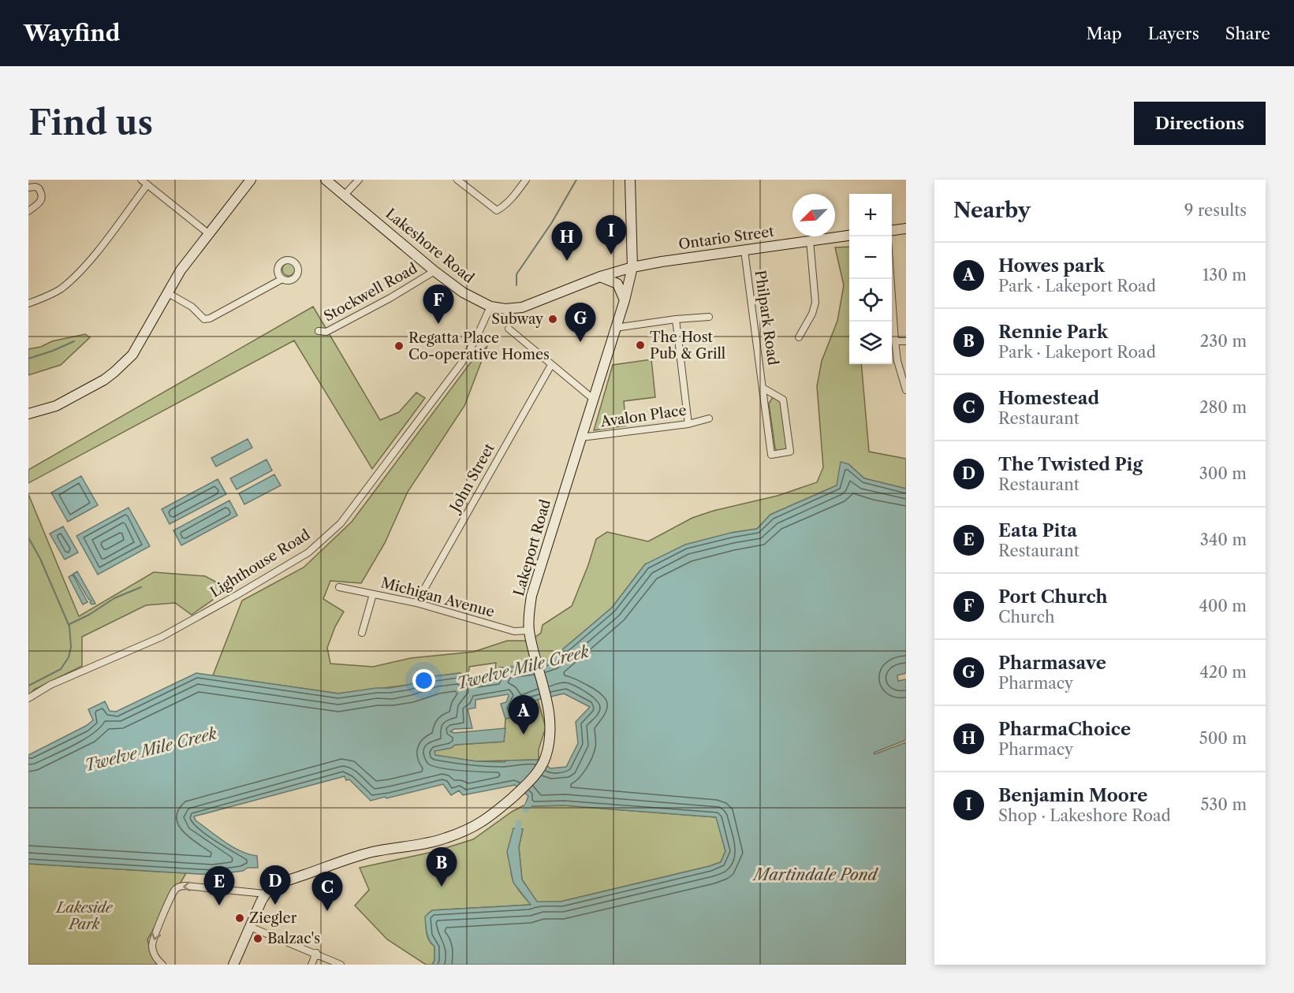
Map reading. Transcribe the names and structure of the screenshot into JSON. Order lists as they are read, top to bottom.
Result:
{
  "streets": {
    "main road": ["Ontario Street", "Lakeshore Road", "Lakeport Road"],
    "street": [
      "Stockwell Road",
      "Philpark Road",
      "Avalon Place",
      "John Street",
      "Lighthouse Road",
      "Michigan Avenue"
    ]
  },
  "crossings": [
    ["Ontario Street", "Lakeshore Road"],
    ["Ontario Street", "Philpark Road"],
    ["Ontario Street", "Lakeport Road"],
    ["Lakeshore Road", "Stockwell Road"],
    ["Lakeshore Road", "Lakeport Road"],
    ["Lakeshore Road", "Lighthouse Road"],
    ["Avalon Place", "Lakeport Road"],
    ["John Street", "Michigan Avenue"],
    ["Lakeport Road", "Michigan Avenue"]
  ],
  "water": ["Twelve Mile Creek", "Martindale Pond"],
  "parks": ["Lakeside Park"],
  "places": [
    "Subway",
    "The Host Pub & Grill",
    "Regatta Place Co-operative Homes",
    "Ziegler",
    "Balzac's"
  ],
  "north": "bottom left",
  "page": {
    "header": "Wayfind",
    "nav": ["Map", "Layers", "Share"],
    "buttons": "Directions",
    "title": "Find us",
    "heading": ["Nearby", "9 results"],
    "map_buttons": ["+", "−"],
    "pins": [
      "I",
      "H",
      "F",
      "G",
      "A",
      "B",
      "D",
      "E",
      "C"
    ],
    "list": [
      {
        "mark": "A",
        "name": "Howes park",
        "note": "Park · Lakeport Road",
        "value": "130 m"
      },
      {
        "mark": "B",
        "name": "Rennie Park",
        "note": "Park · Lakeport Road",
        "value": "230 m"
      },
      {
        "mark": "C",
        "name": "Homestead",
        "note": "Restaurant",
        "value": "280 m"
      },
      {
        "mark": "D",
        "name": "The Twisted Pig",
        "note": "Restaurant",
        "value": "300 m"
      },
      {
        "mark": "E",
        "name": "Eata Pita",
        "note": "Restaurant",
        "value": "340 m"
      },
      {
        "mark": "F",
        "name": "Port Church",
        "note": "Church",
        "value": "400 m"
      },
      {
        "mark": "G",
        "name": "Pharmasave",
        "note": "Pharmacy",
        "value": "420 m"
      },
      {
        "mark": "H",
        "name": "PharmaChoice",
        "note": "Pharmacy",
        "value": "500 m"
      },
      {
        "mark": "I",
        "name": "Benjamin Moore",
        "note": "Shop · Lakeshore Road",
        "value": "530 m"
      }
    ]
  }
}
